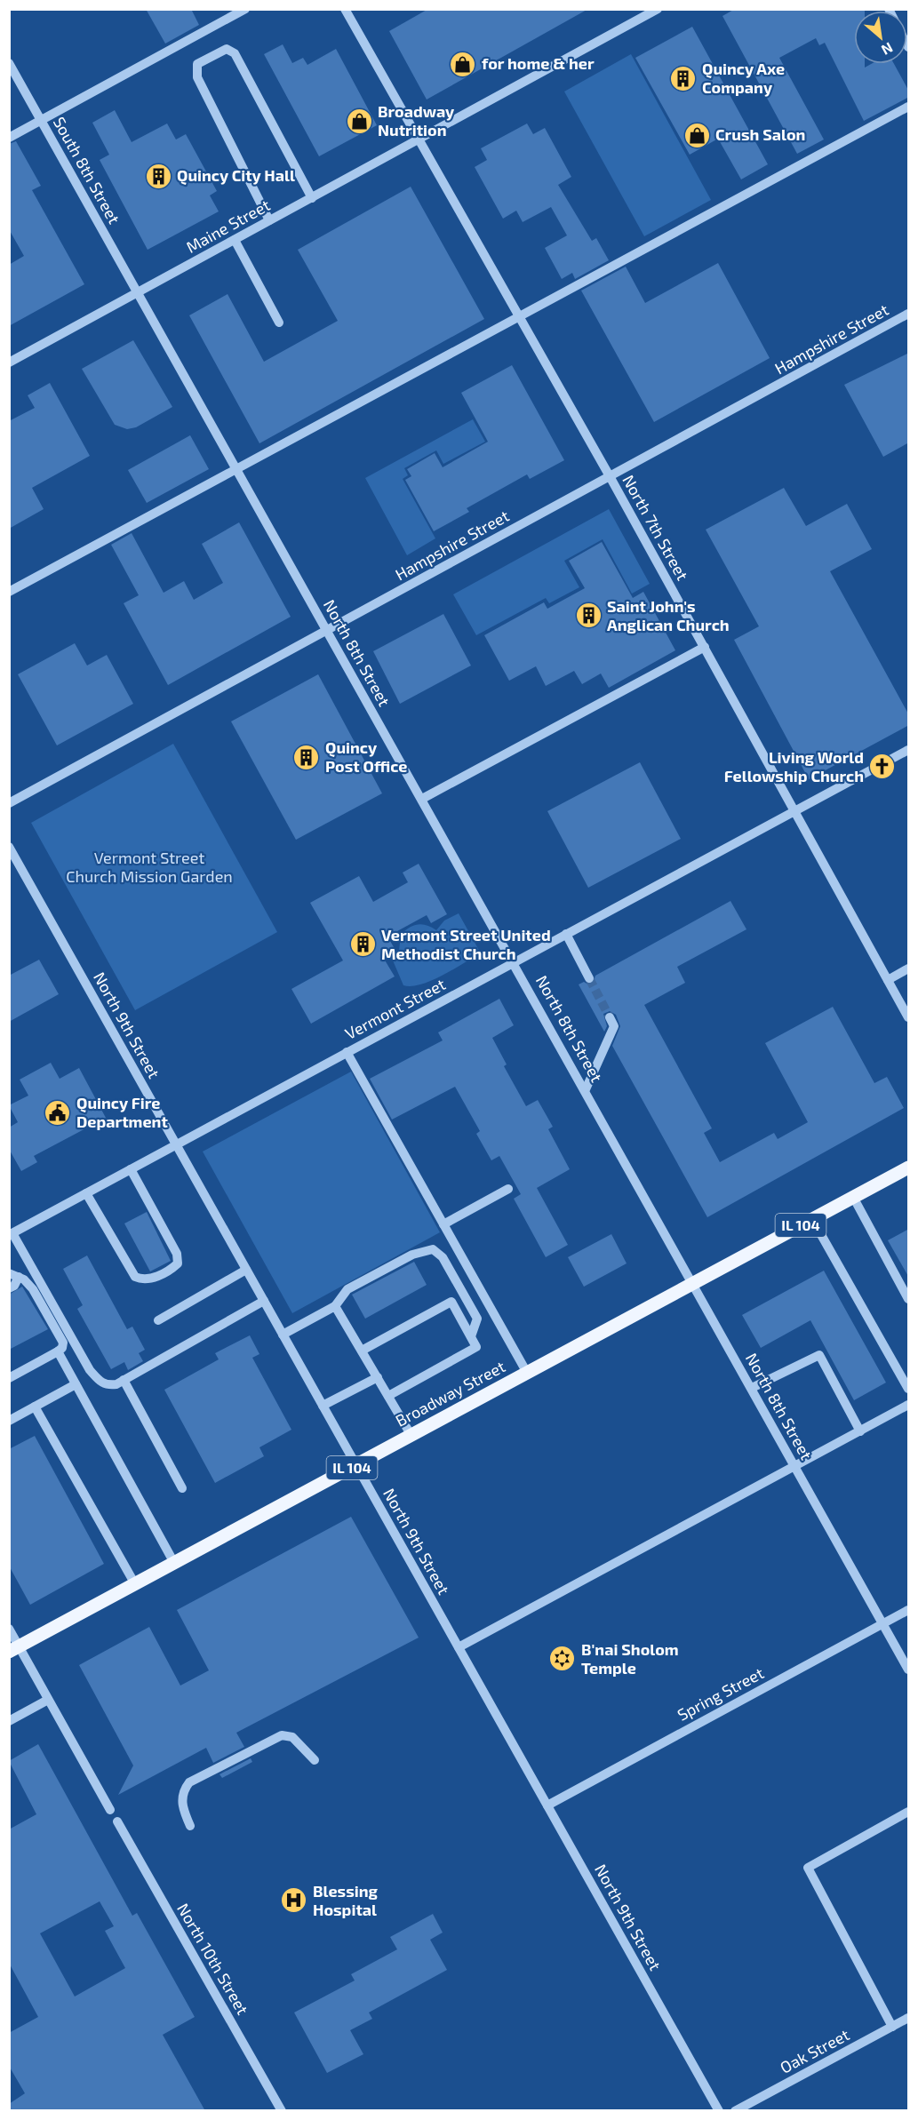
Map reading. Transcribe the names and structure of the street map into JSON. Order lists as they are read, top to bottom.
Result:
{
  "streets": {
    "main road": ["IL 104", "Broadway Street"],
    "street": [
      "South 8th Street",
      "Maine Street",
      "Hampshire Street",
      "North 7th Street",
      "North 8th Street",
      "Vermont Street",
      "North 9th Street",
      "Spring Street",
      "North 10th Street",
      "Oak Street"
    ]
  },
  "crossings": [
    ["South 8th Street", "Maine Street"],
    ["South 8th Street", "North 8th Street"],
    ["Maine Street", "North 7th Street"],
    ["Maine Street", "North 8th Street"],
    ["Hampshire Street", "North 7th Street"],
    ["Hampshire Street", "North 8th Street"],
    ["North 7th Street", "Vermont Street"],
    ["North 8th Street", "Vermont Street"],
    ["North 8th Street", "Broadway Street"],
    ["North 8th Street", "Spring Street"],
    ["Vermont Street", "North 9th Street"],
    ["North 9th Street", "Broadway Street"],
    ["North 9th Street", "Spring Street"]
  ],
  "parks": ["Vermont Street Church Mission Garden"],
  "places": {
    "shop": ["for home & her", "Broadway Nutrition", "Crush Salon"],
    "building": [
      "Quincy Axe Company",
      "Quincy City Hall",
      "Saint John's Anglican Church",
      "Quincy Post Office",
      "Vermont Street United Methodist Church"
    ],
    "church": ["Living World Fellowship Church"],
    "public building": ["Quincy Fire Department"],
    "synagogue": ["B'nai Sholom Temple"],
    "hospital": ["Blessing Hospital"]
  },
  "north": "bottom right"
}
